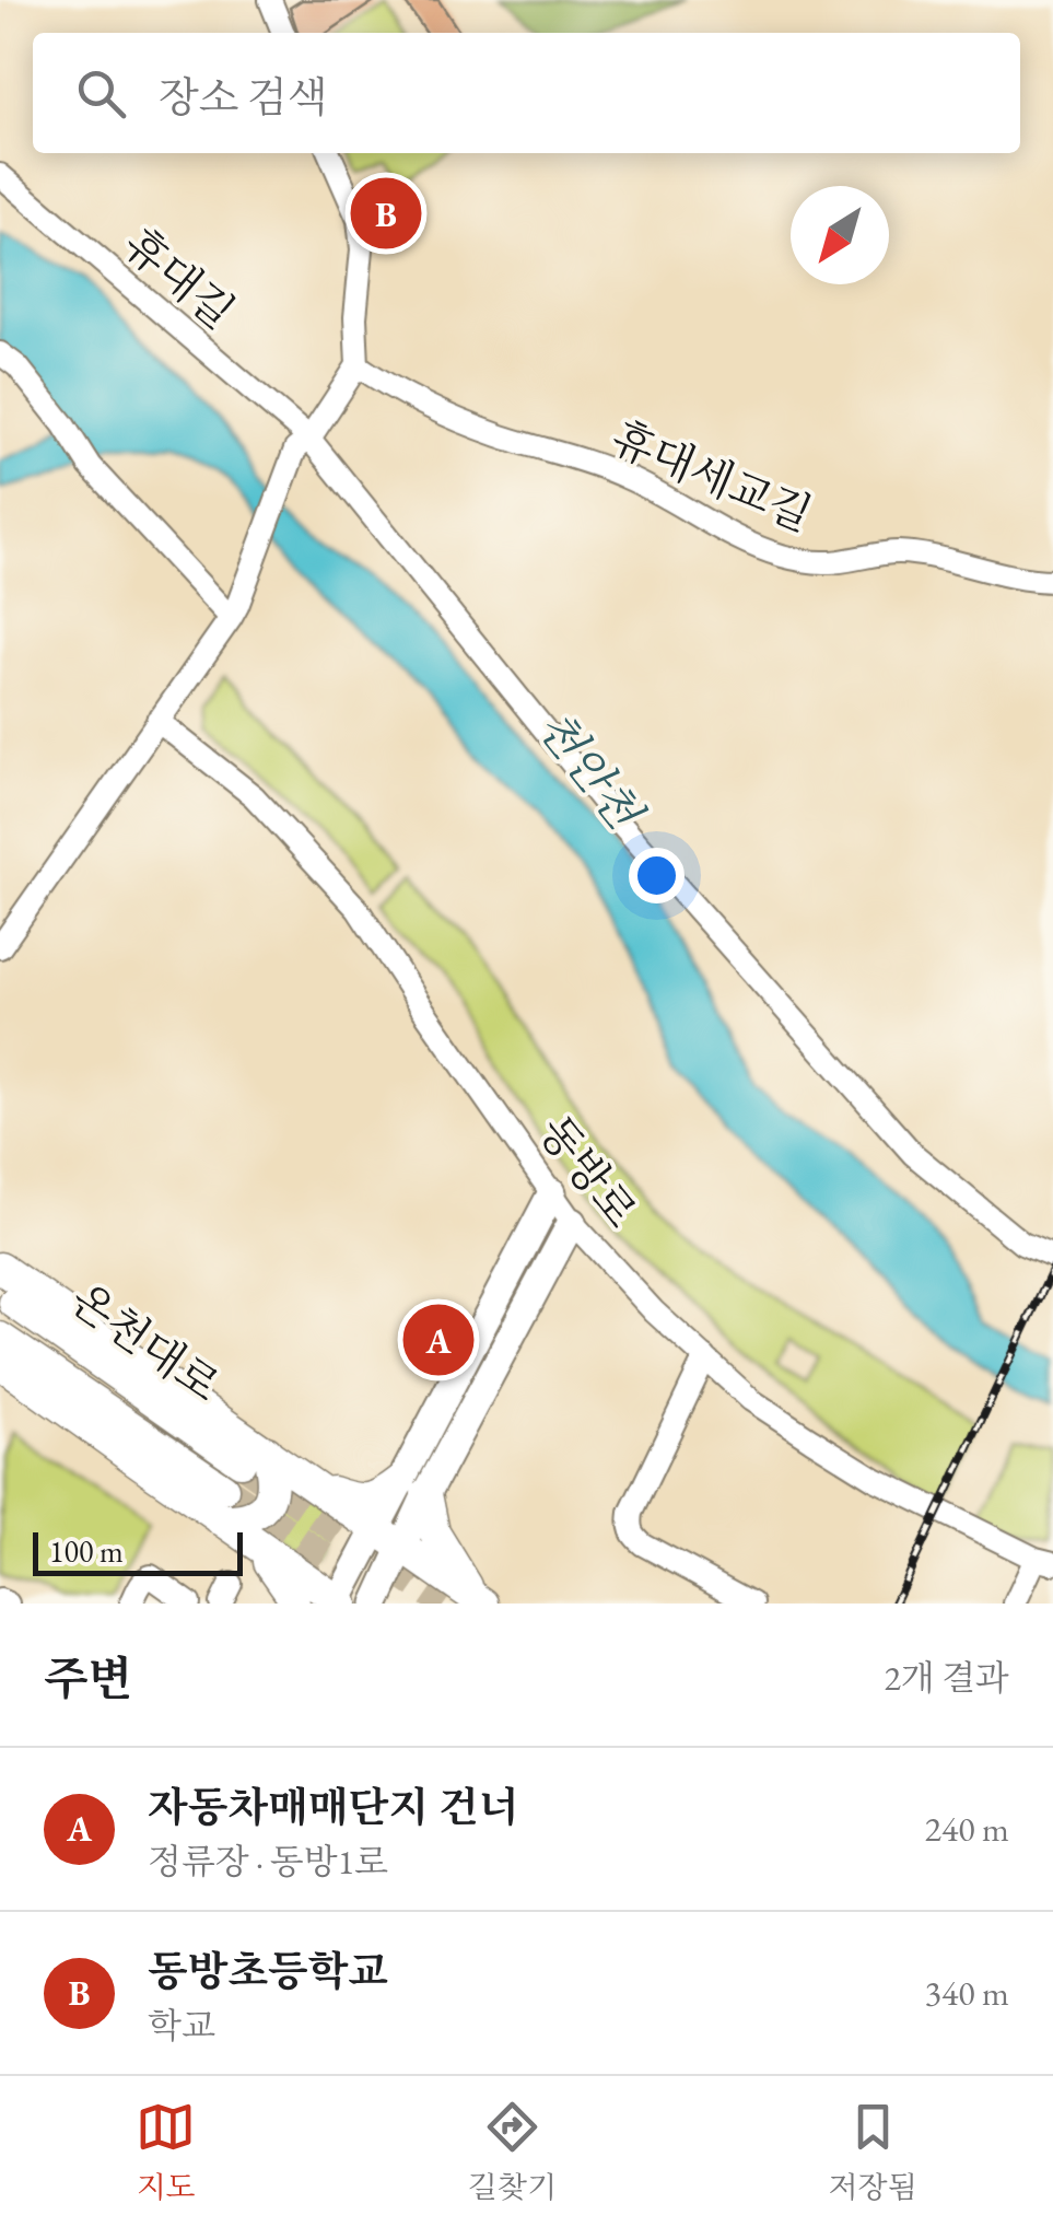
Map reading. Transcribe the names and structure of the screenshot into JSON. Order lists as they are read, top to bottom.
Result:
{
  "streets": {
    "highway": ["온천대로"],
    "street": ["휴대길", "휴대세교길", "동방로"]
  },
  "water": ["천안천"],
  "scale_bar": "100 m",
  "north": "bottom left",
  "page": {
    "search": "장소 검색",
    "pins": ["B", "A"],
    "scale": "100 m",
    "heading": ["주변", "2개 결과"],
    "list": [
      {
        "mark": "A",
        "name": "자동차매매단지 건너",
        "note": "정류장 · 동방1로",
        "value": "240 m"
      },
      {
        "mark": "B",
        "name": "동방초등학교",
        "note": "학교",
        "value": "340 m"
      }
    ],
    "nav": ["지도", "길찾기", "저장됨"]
  }
}
